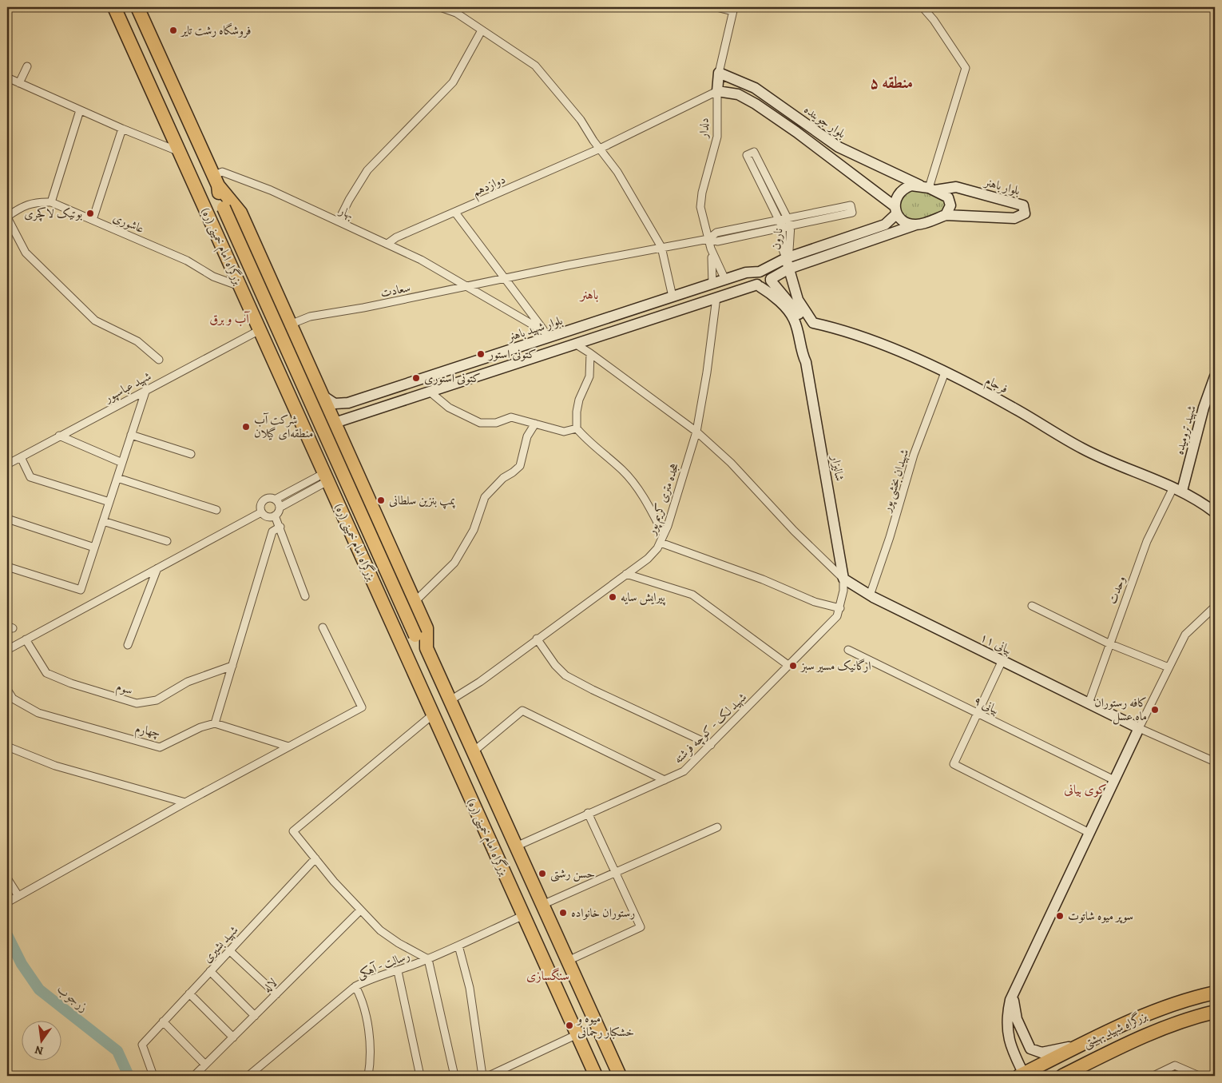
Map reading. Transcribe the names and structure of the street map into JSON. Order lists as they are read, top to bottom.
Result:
{
  "streets": {
    "highway": ["بزرگراه امام خمینی (ره)", "بزرگراه شهید بهشتی"],
    "street": [
      "بلوار جوینده",
      "دلدار",
      "دوازدهم",
      "بلوار باهنر",
      "بهار",
      "عاشوری",
      "نارون",
      "سعادت",
      "بلوار شهید باهنر",
      "فرجام",
      "شهید عباسپور",
      "شهید ترومیده",
      "شالیزار",
      "شهیدان بخشی پور",
      "هجده متری کریم پور",
      "وحدت",
      "بیانی ۱۱",
      "سوم",
      "بیانی ۹",
      "شهید لک - کوچه فرشته",
      "چهارم",
      "شهید بشیری",
      "رسالت - آهکی",
      "لاله"
    ]
  },
  "crossings": [
    ["بلوار جوینده", "دلدار"],
    ["بلوار جوینده", "بلوار باهنر"],
    ["دلدار", "دوازدهم"],
    ["دلدار", "سعادت"],
    ["دوازدهم", "بهار"],
    ["بهار", "بزرگراه امام خمینی (ره)"],
    ["بهار", "سعادت"],
    ["بهار", "بلوار شهید باهنر"],
    ["عاشوری", "بزرگراه امام خمینی (ره)"],
    ["نارون", "سعادت"],
    ["بزرگراه امام خمینی (ره)", "سعادت"],
    ["بزرگراه امام خمینی (ره)", "بلوار شهید باهنر"],
    ["بزرگراه امام خمینی (ره)", "شهید عباسپور"],
    ["بزرگراه امام خمینی (ره)", "هجده متری کریم پور"],
    ["بزرگراه امام خمینی (ره)", "شهید لک - کوچه فرشته"],
    ["بزرگراه امام خمینی (ره)", "رسالت - آهکی"],
    ["بلوار شهید باهنر", "شالیزار"],
    ["فرجام", "شهید ترومیده"],
    ["فرجام", "شالیزار"],
    ["فرجام", "شهیدان بخشی پور"],
    ["فرجام", "وحدت"],
    ["شهید ترومیده", "وحدت"],
    ["شالیزار", "بیانی ۱۱"],
    ["شالیزار", "شهید لک - کوچه فرشته"],
    ["شهیدان بخشی پور", "بیانی ۱۱"],
    ["وحدت", "بیانی ۱۱"],
    ["بیانی ۱۱", "شهید لک - کوچه فرشته"]
  ],
  "districts": [
    "منطقه ۵",
    "باهنر",
    "آب و برق",
    "کوی بیانی",
    "سنگسازی"
  ],
  "water": ["زرجوب"],
  "places": [
    "فروشگاه رشت تاير",
    "بوتیک لاکچری",
    "کتونی استور",
    "کتونی استوری",
    "شرکت آب منطقه‌ای گیلان",
    "پمپ بنزین سلطانی",
    "پیرایش سایه",
    "ارگانیک مسیر سبز",
    "کافه رستوران ماه عسل",
    "حسن رشتی",
    "رستوران خانواده",
    "سوپر میوه شاتوت",
    "میوه و خشکبار رحمانی"
  ],
  "north": "bottom"
}
